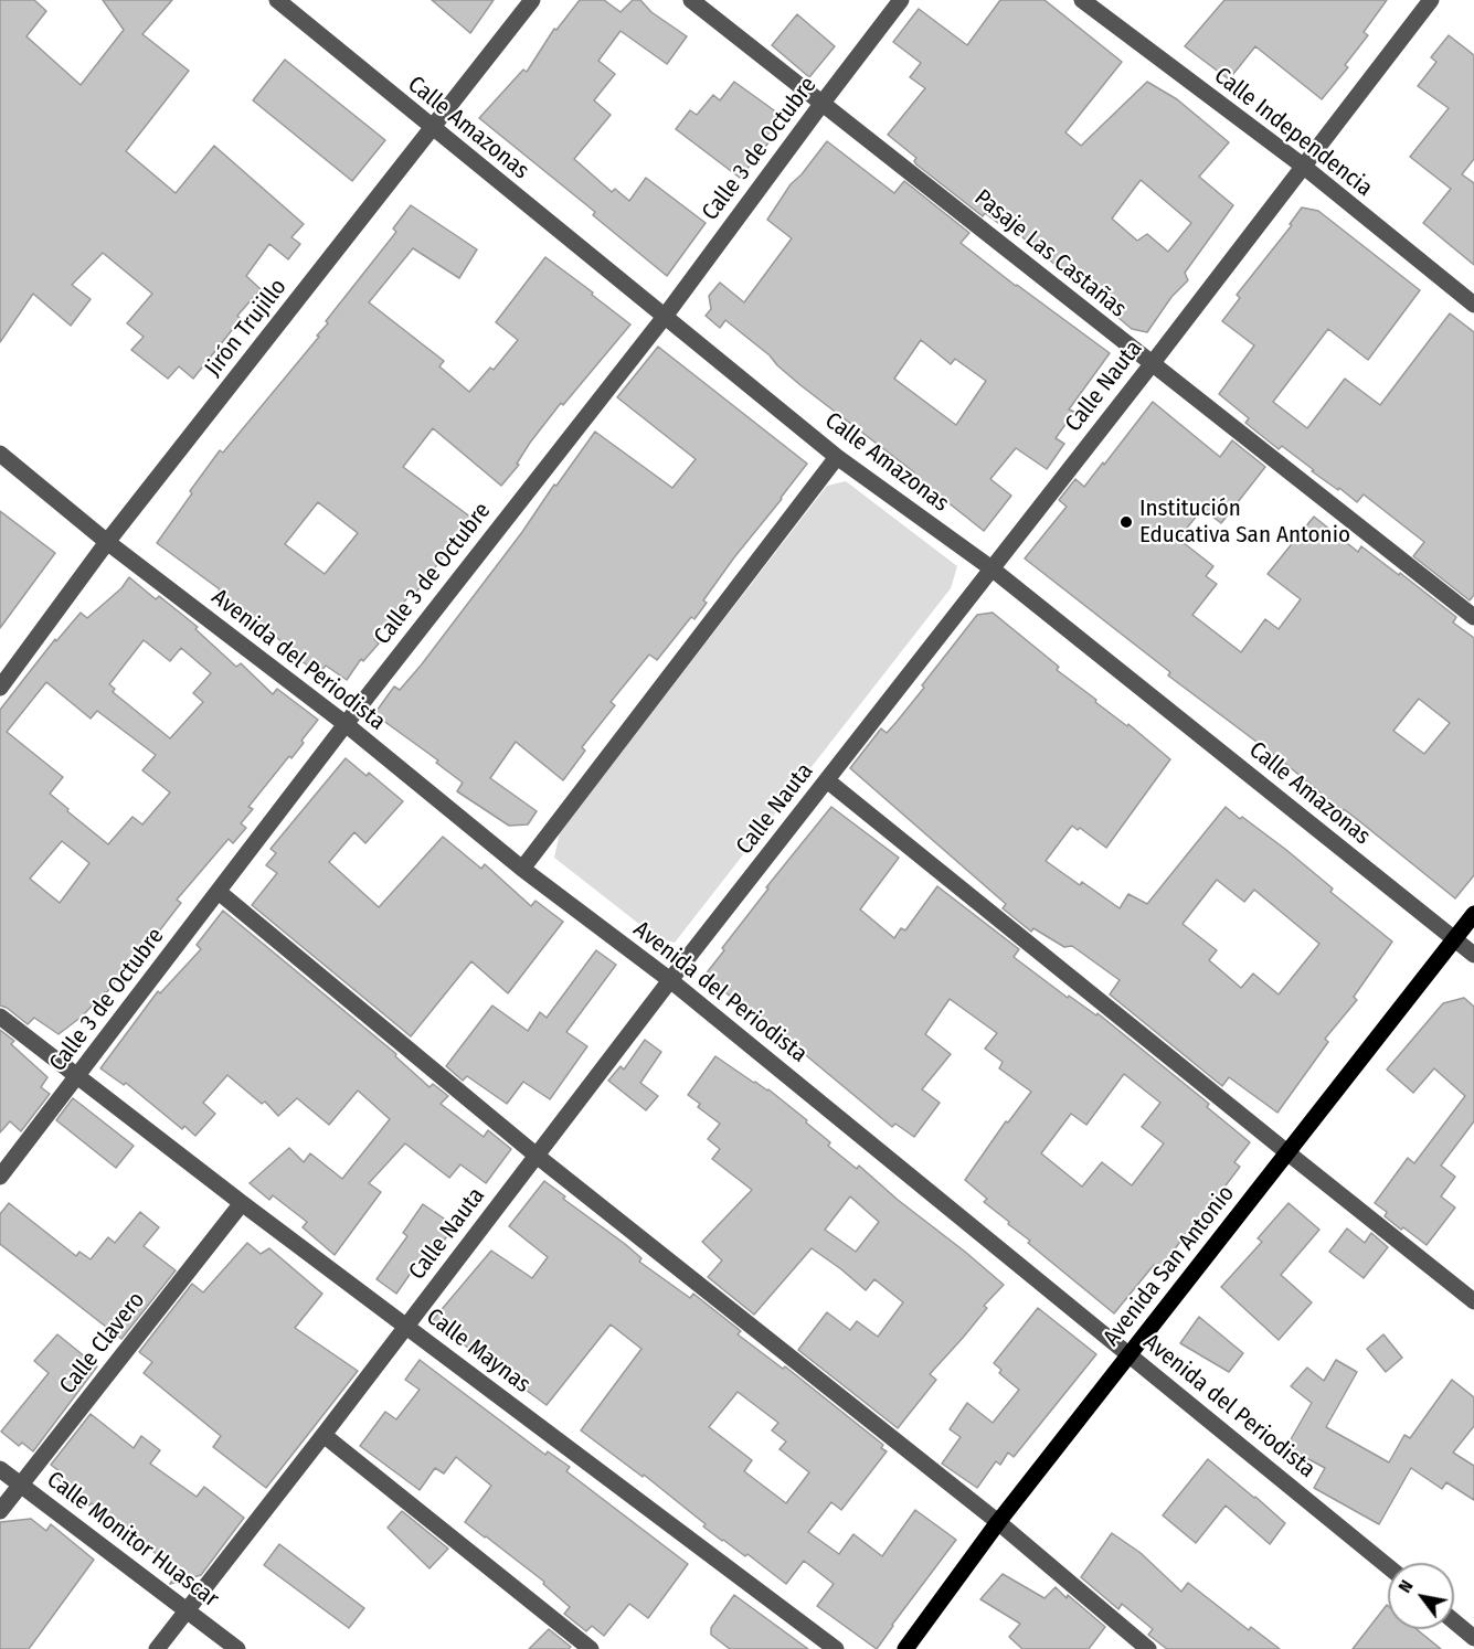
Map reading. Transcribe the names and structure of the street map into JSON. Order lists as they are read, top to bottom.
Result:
{
  "streets": {
    "main road": ["Avenida San Antonio"],
    "street": [
      "Calle Amazonas",
      "Calle Independencia",
      "Calle 3 de Octubre",
      "Pasaje Las Castañas",
      "Jirón Trujillo",
      "Calle Nauta",
      "Avenida del Periodista",
      "Calle Clavero",
      "Calle Maynas",
      "Calle Monitor Huascar"
    ]
  },
  "crossings": [
    ["Calle Amazonas", "Calle 3 de Octubre"],
    ["Calle Amazonas", "Jirón Trujillo"],
    ["Calle Amazonas", "Calle Nauta"],
    ["Calle Amazonas", "Avenida San Antonio"],
    ["Calle Independencia", "Calle Nauta"],
    ["Calle 3 de Octubre", "Pasaje Las Castañas"],
    ["Calle 3 de Octubre", "Avenida del Periodista"],
    ["Calle 3 de Octubre", "Calle Maynas"],
    ["Pasaje Las Castañas", "Calle Nauta"],
    ["Jirón Trujillo", "Avenida del Periodista"],
    ["Calle Nauta", "Avenida del Periodista"],
    ["Calle Nauta", "Calle Maynas"],
    ["Calle Nauta", "Calle Monitor Huascar"],
    ["Avenida del Periodista", "Avenida San Antonio"],
    ["Calle Clavero", "Calle Maynas"],
    ["Calle Clavero", "Calle Monitor Huascar"]
  ],
  "places": ["Institución Educativa San Antonio"],
  "north": "top left"
}
